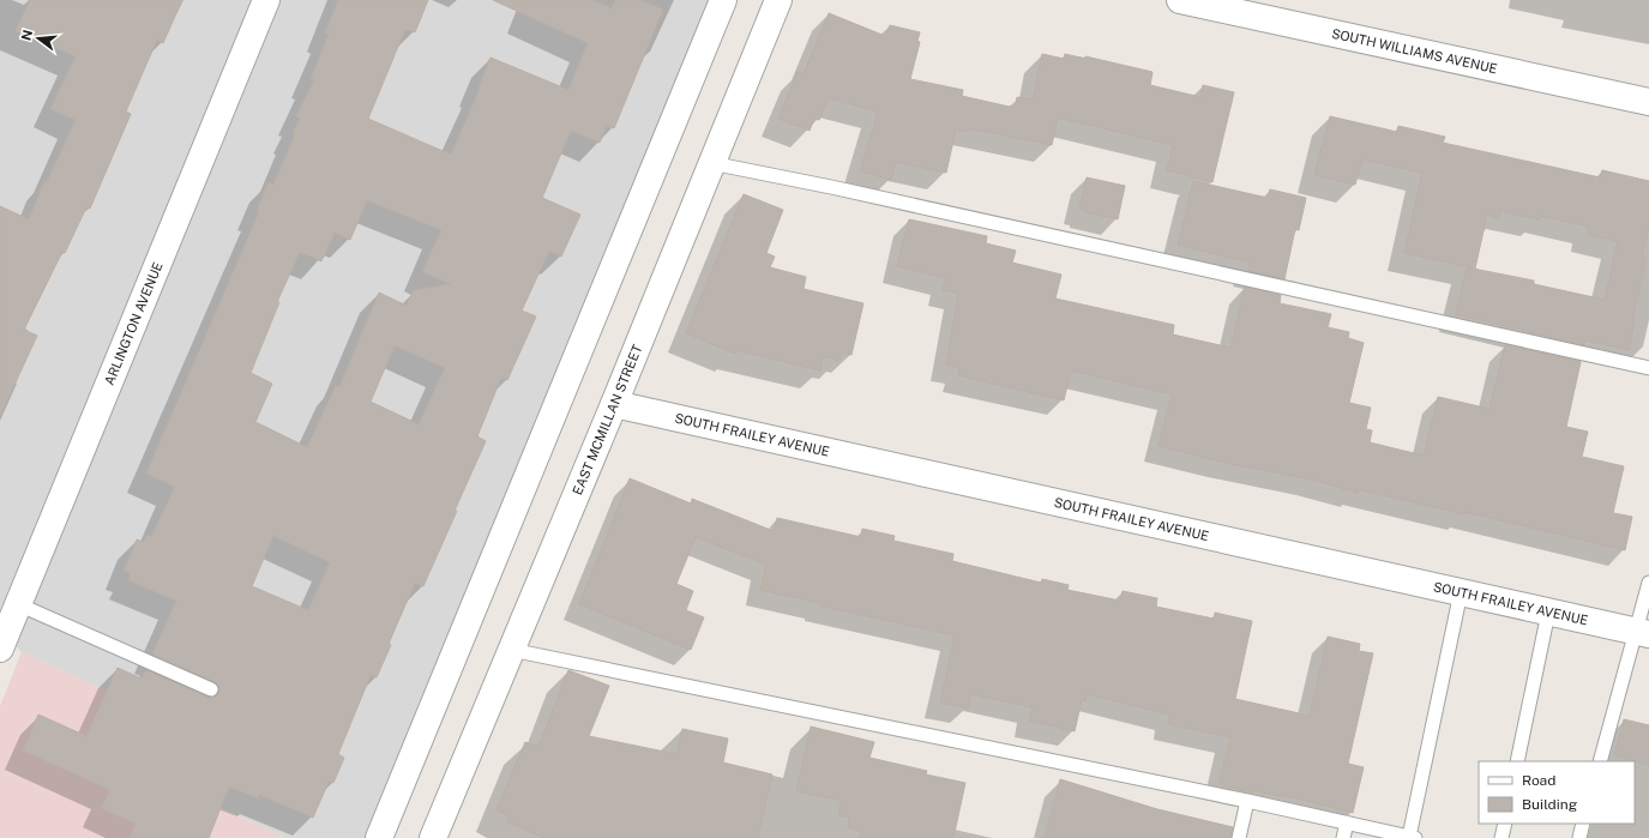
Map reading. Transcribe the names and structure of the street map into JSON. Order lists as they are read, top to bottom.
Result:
{
  "streets": {
    "street": [
      "SOUTH WILLIAMS AVENUE",
      "ARLINGTON AVENUE",
      "EAST MCMILLAN STREET",
      "SOUTH FRAILEY AVENUE"
    ]
  },
  "crossings": [
    ["EAST MCMILLAN STREET", "SOUTH FRAILEY AVENUE"]
  ],
  "legend": ["Road", "Building"],
  "north": "left"
}
